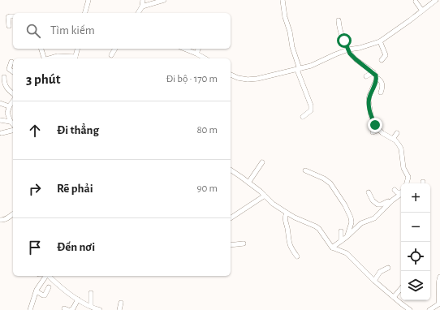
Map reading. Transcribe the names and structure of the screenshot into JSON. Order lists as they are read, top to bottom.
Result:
{
  "page": {
    "search": "Tìm kiếm",
    "heading": ["3 phút", "Đi bộ · 170 m"],
    "list": [
      ["Đi thẳng", "80 m"],
      ["Rẽ phải", "90 m"],
      "Đến nơi"
    ],
    "map_buttons": ["+", "−"]
  }
}
